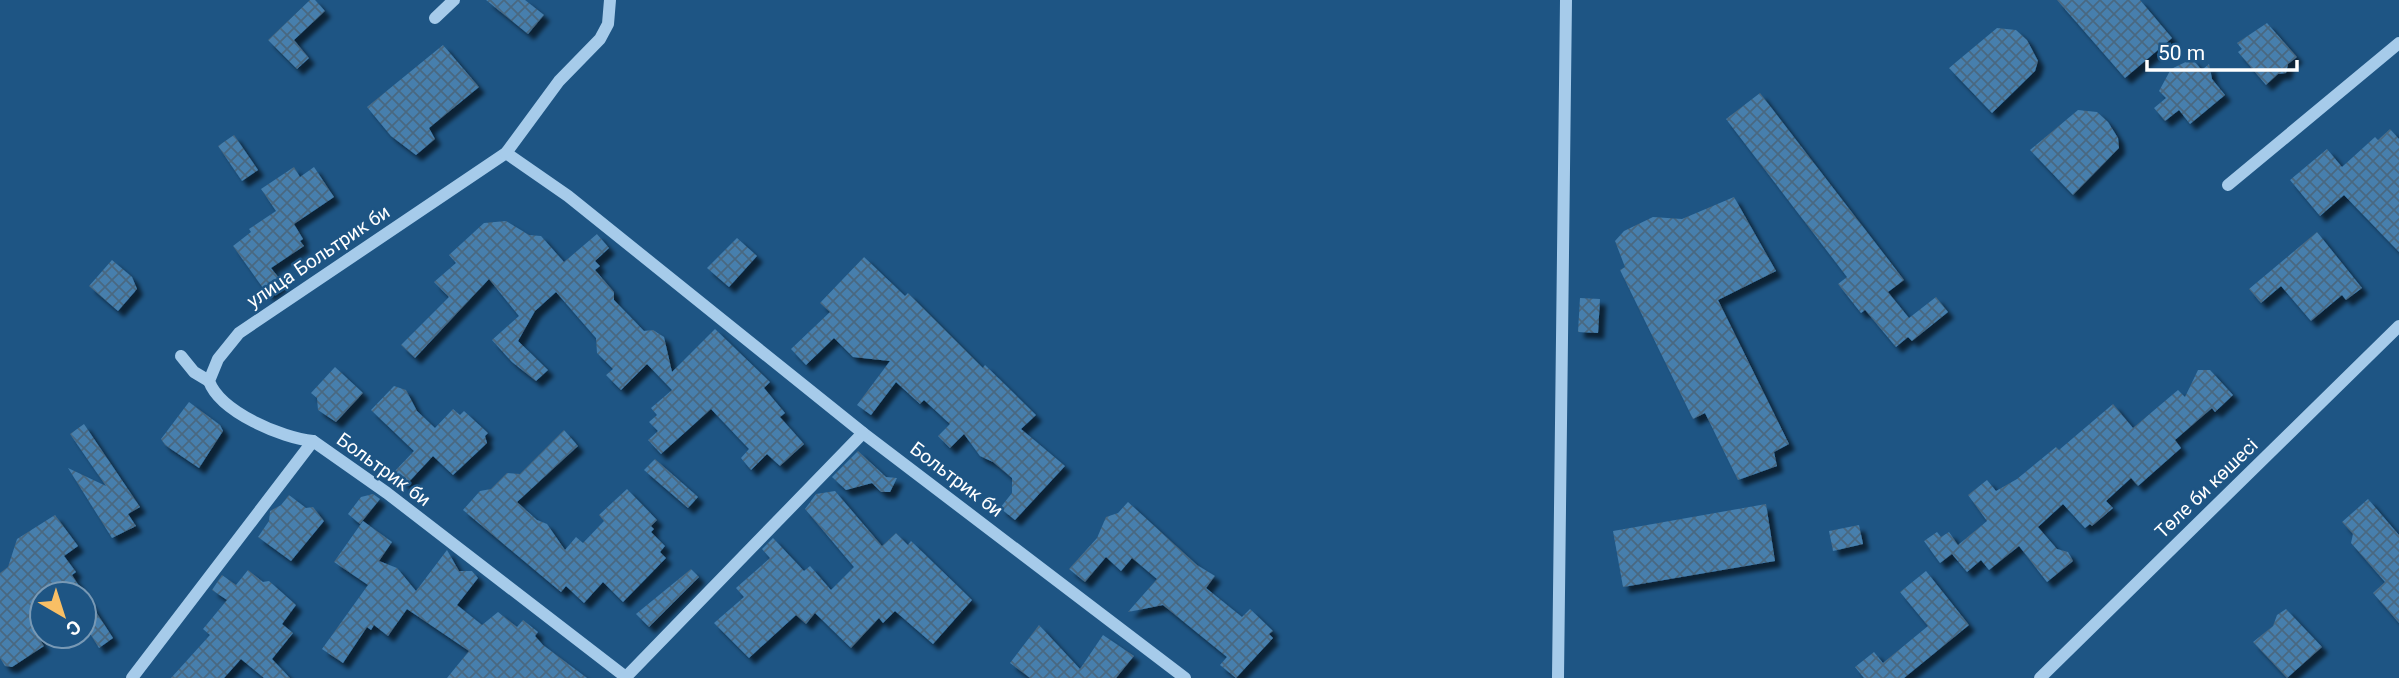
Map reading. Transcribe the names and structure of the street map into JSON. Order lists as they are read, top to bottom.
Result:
{
  "streets": {
    "street": ["улица Больтрик би", "Больтрик би", "Төле би көшесі"]
  },
  "crossings": [
    ["улица Больтрик би", "Больтрик би"]
  ],
  "scale_bar": "50 m",
  "north": "bottom right"
}
